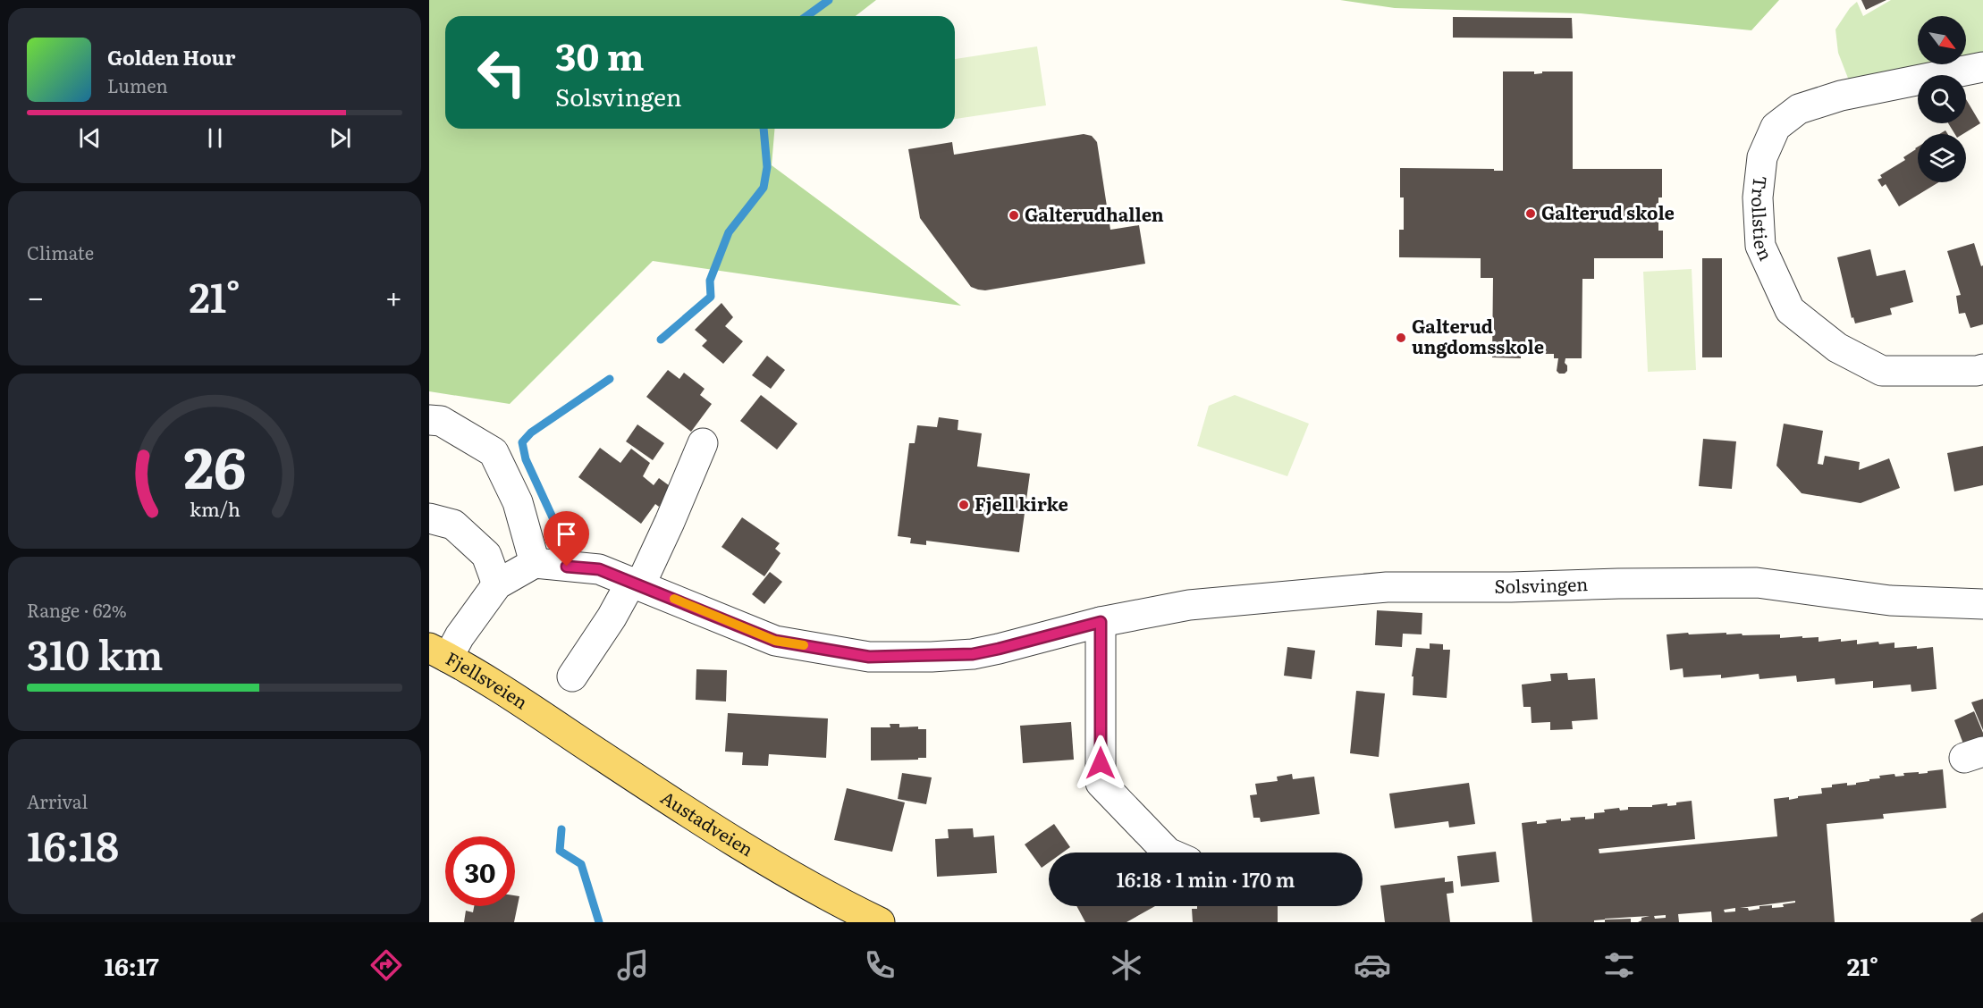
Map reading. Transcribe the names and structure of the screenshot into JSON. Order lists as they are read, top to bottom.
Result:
{
  "streets": {
    "main road": ["Fjellsveien", "Austadveien"],
    "street": ["Trollstien", "Solsvingen"]
  },
  "crossings": [
    ["Fjellsveien", "Austadveien"]
  ],
  "places": [
    "Galterud skole",
    "Galterudhallen",
    "Galterud ungdomsskole",
    "Fjell kirke"
  ],
  "north": "bottom right",
  "page": {
    "turn": ["30 m", "Solsvingen"],
    "song": ["Golden Hour", "Lumen"],
    "tile": [
      "Climate",
      ["Range · 62%", "310 km"],
      ["Arrival", "16:18"]
    ],
    "heat": ["−", "21°", "+"],
    "limit": "30",
    "trip": "16:18 · 1 min · 170 m",
    "tabs": ["16:17", "21°"],
    "gauge": ["26", "km/h"]
  }
}
